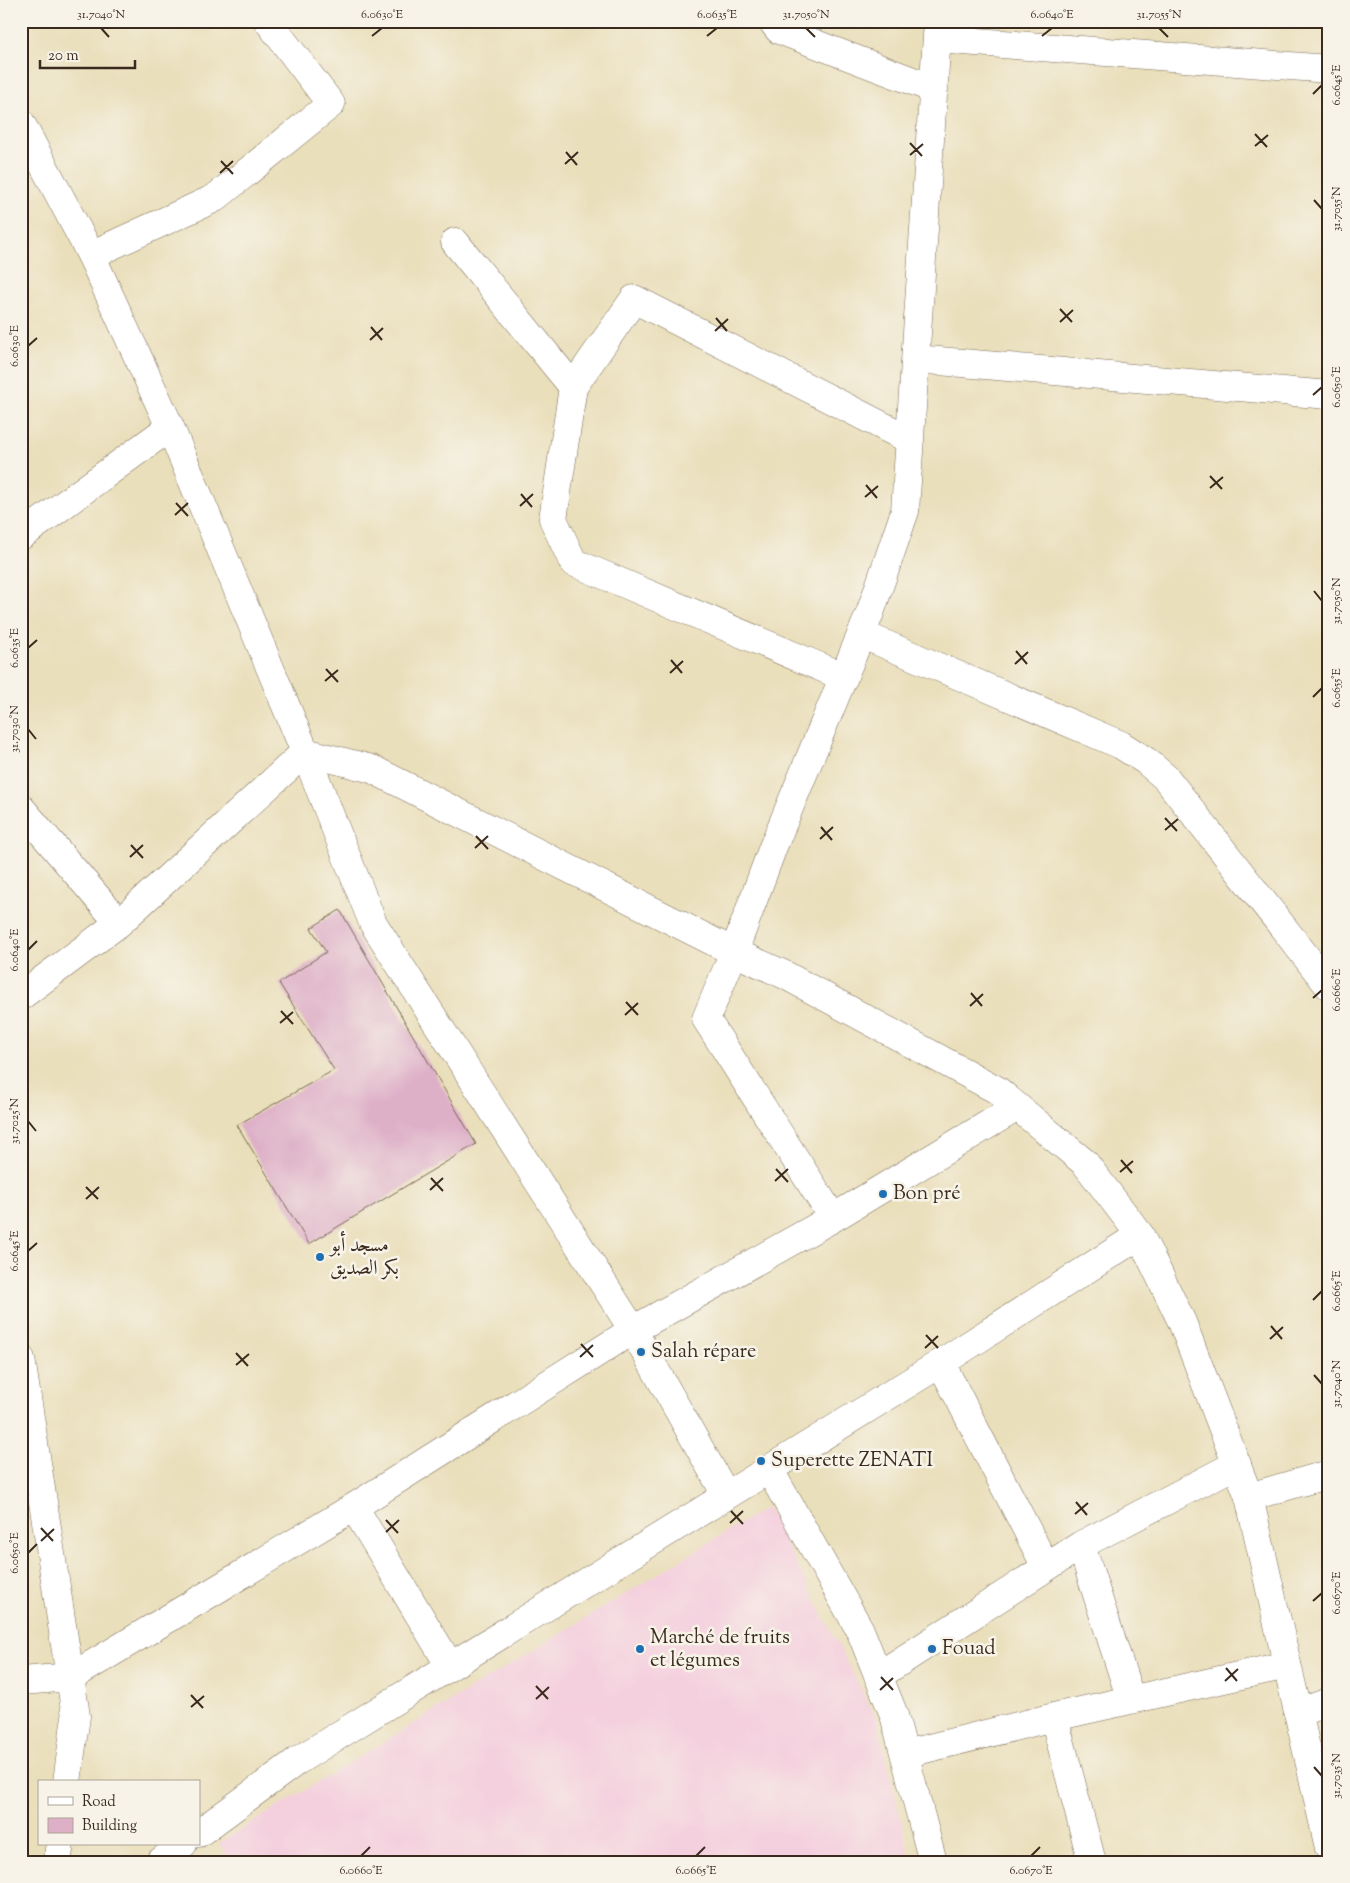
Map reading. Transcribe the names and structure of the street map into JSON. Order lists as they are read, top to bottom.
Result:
{
  "places": [
    "Bon pré",
    "مسجد أبو بكر الصديق",
    "Salah répare",
    "Superette ZENATI",
    "Marché de fruits et légumes",
    "Fouad"
  ],
  "legend": ["Road", "Building"],
  "scale_bar": "20 m",
  "coordinates": [
    "31.7040°N",
    "6.0630°E",
    "6.0635°E",
    "31.7050°N",
    "6.0640°E",
    "31.7055°N",
    "6.0645°E",
    "6.0650°E",
    "6.0655°E",
    "31.7030°N",
    "6.0660°E",
    "31.7025°N",
    "6.0665°E",
    "6.0670°E",
    "31.7035°N"
  ]
}
